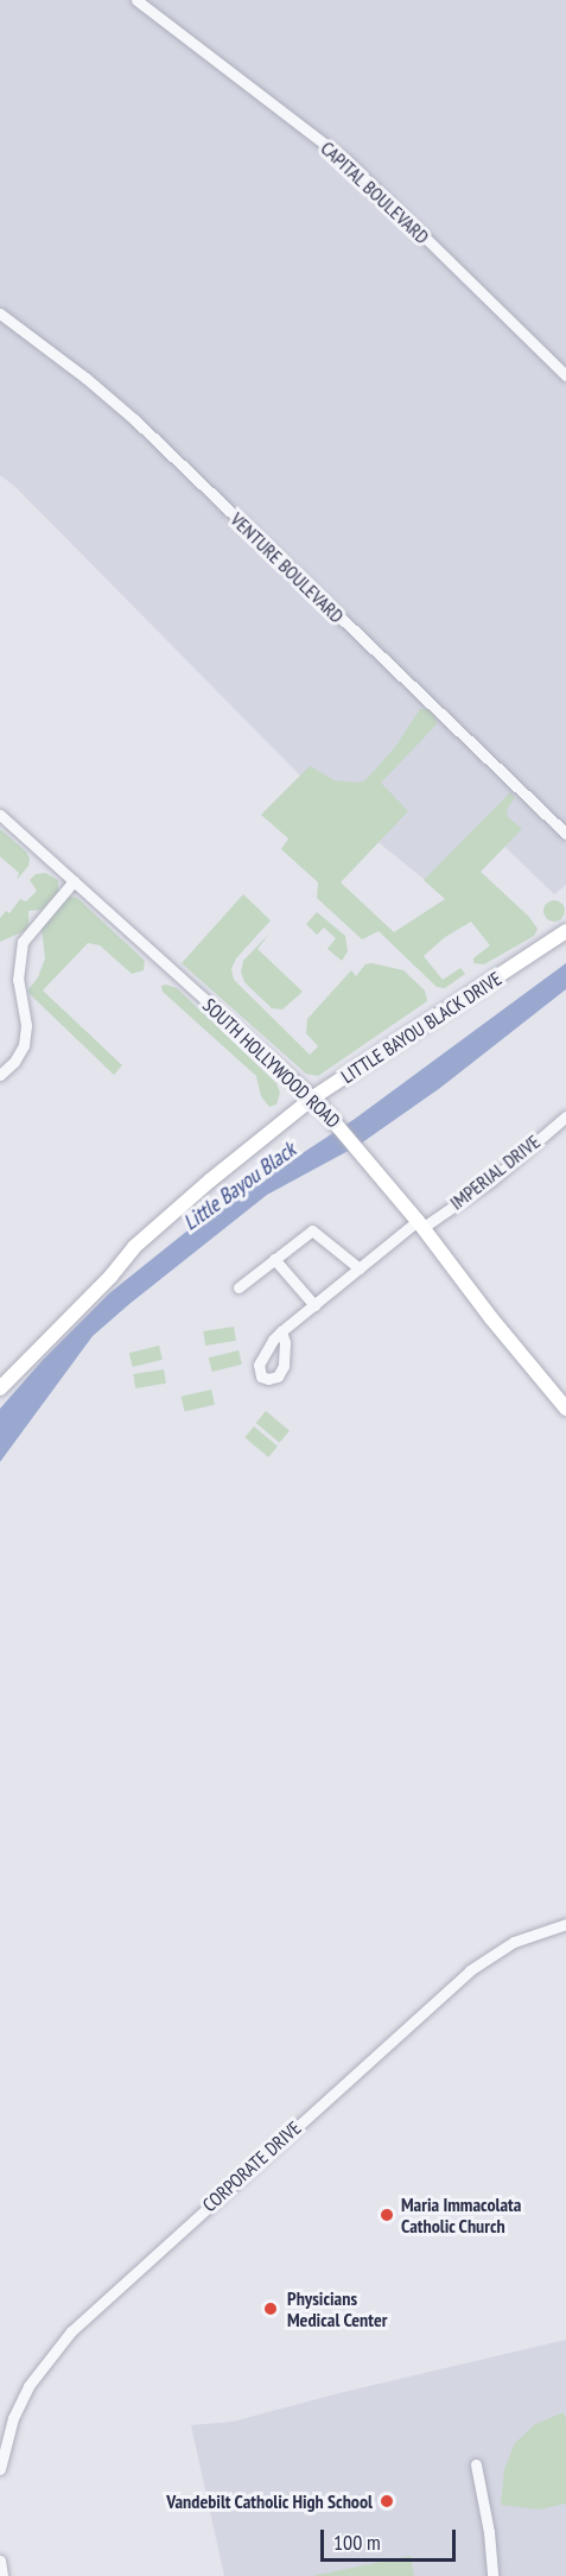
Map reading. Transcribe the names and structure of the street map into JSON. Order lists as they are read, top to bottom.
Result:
{
  "streets": {
    "main road": ["LITTLE BAYOU BLACK DRIVE", "SOUTH HOLLYWOOD ROAD"],
    "street": [
      "CAPITAL BOULEVARD",
      "VENTURE BOULEVARD",
      "IMPERIAL DRIVE",
      "CORPORATE DRIVE"
    ]
  },
  "crossings": [
    ["LITTLE BAYOU BLACK DRIVE", "SOUTH HOLLYWOOD ROAD"],
    ["SOUTH HOLLYWOOD ROAD", "IMPERIAL DRIVE"]
  ],
  "water": ["Little Bayou Black"],
  "places": ["Maria Immacolata Catholic Church", "Physicians Medical Center", "Vandebilt Catholic High School"],
  "scale_bar": "100 m"
}
